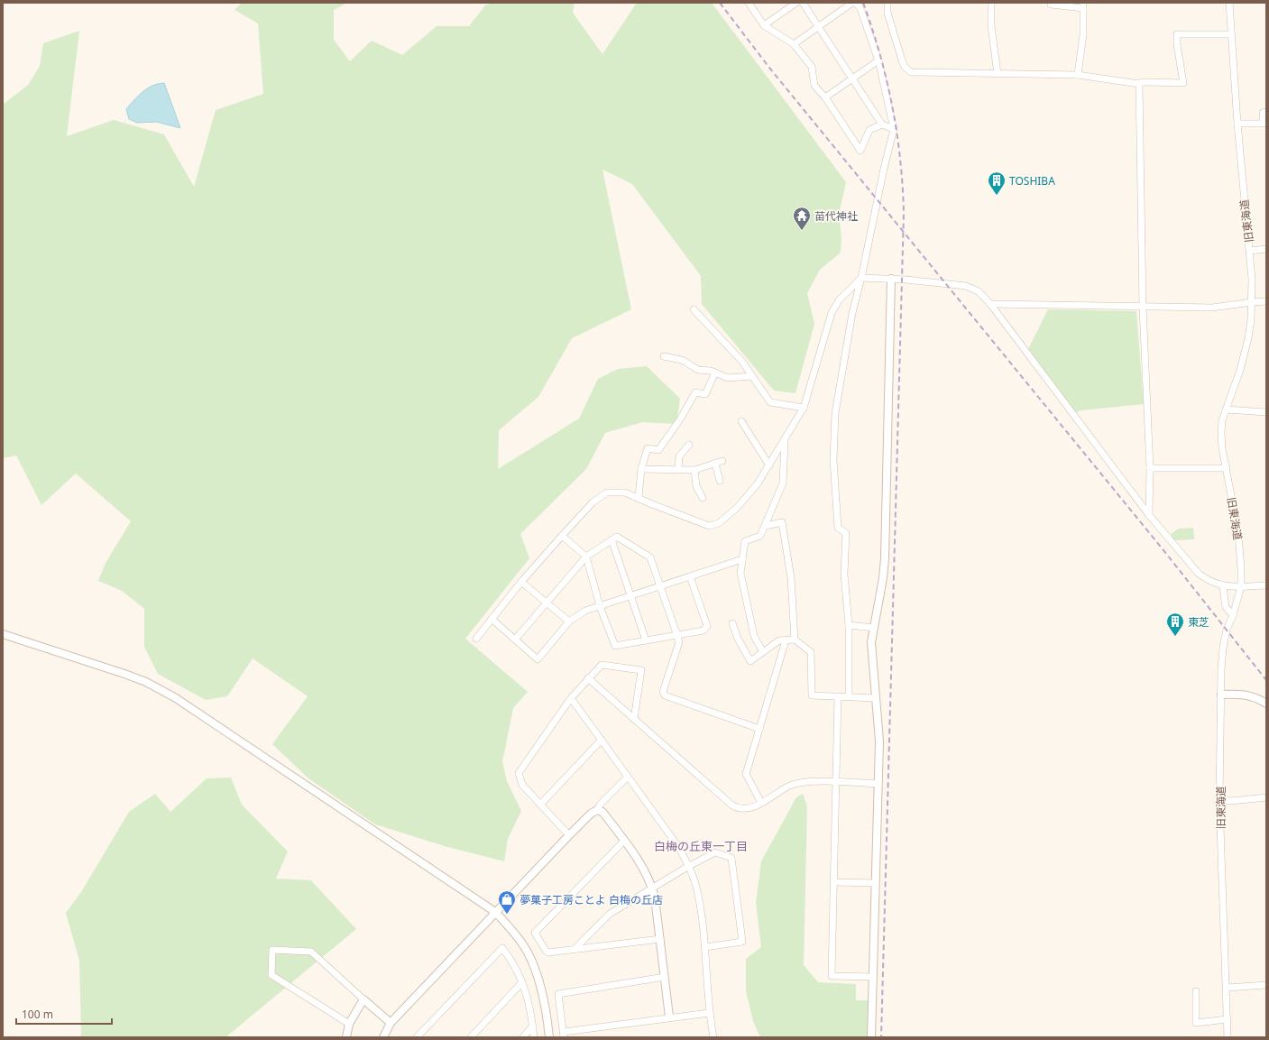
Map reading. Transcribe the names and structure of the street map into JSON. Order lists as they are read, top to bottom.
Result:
{
  "streets": {
    "street": ["旧東海道"]
  },
  "districts": ["白梅の丘東一丁目"],
  "places": {
    "building": ["TOSHIBA", "東芝"],
    "temple": ["苗代神社"],
    "shop": ["夢菓子工房ことよ 白梅の丘店"]
  },
  "scale_bar": "100 m"
}
